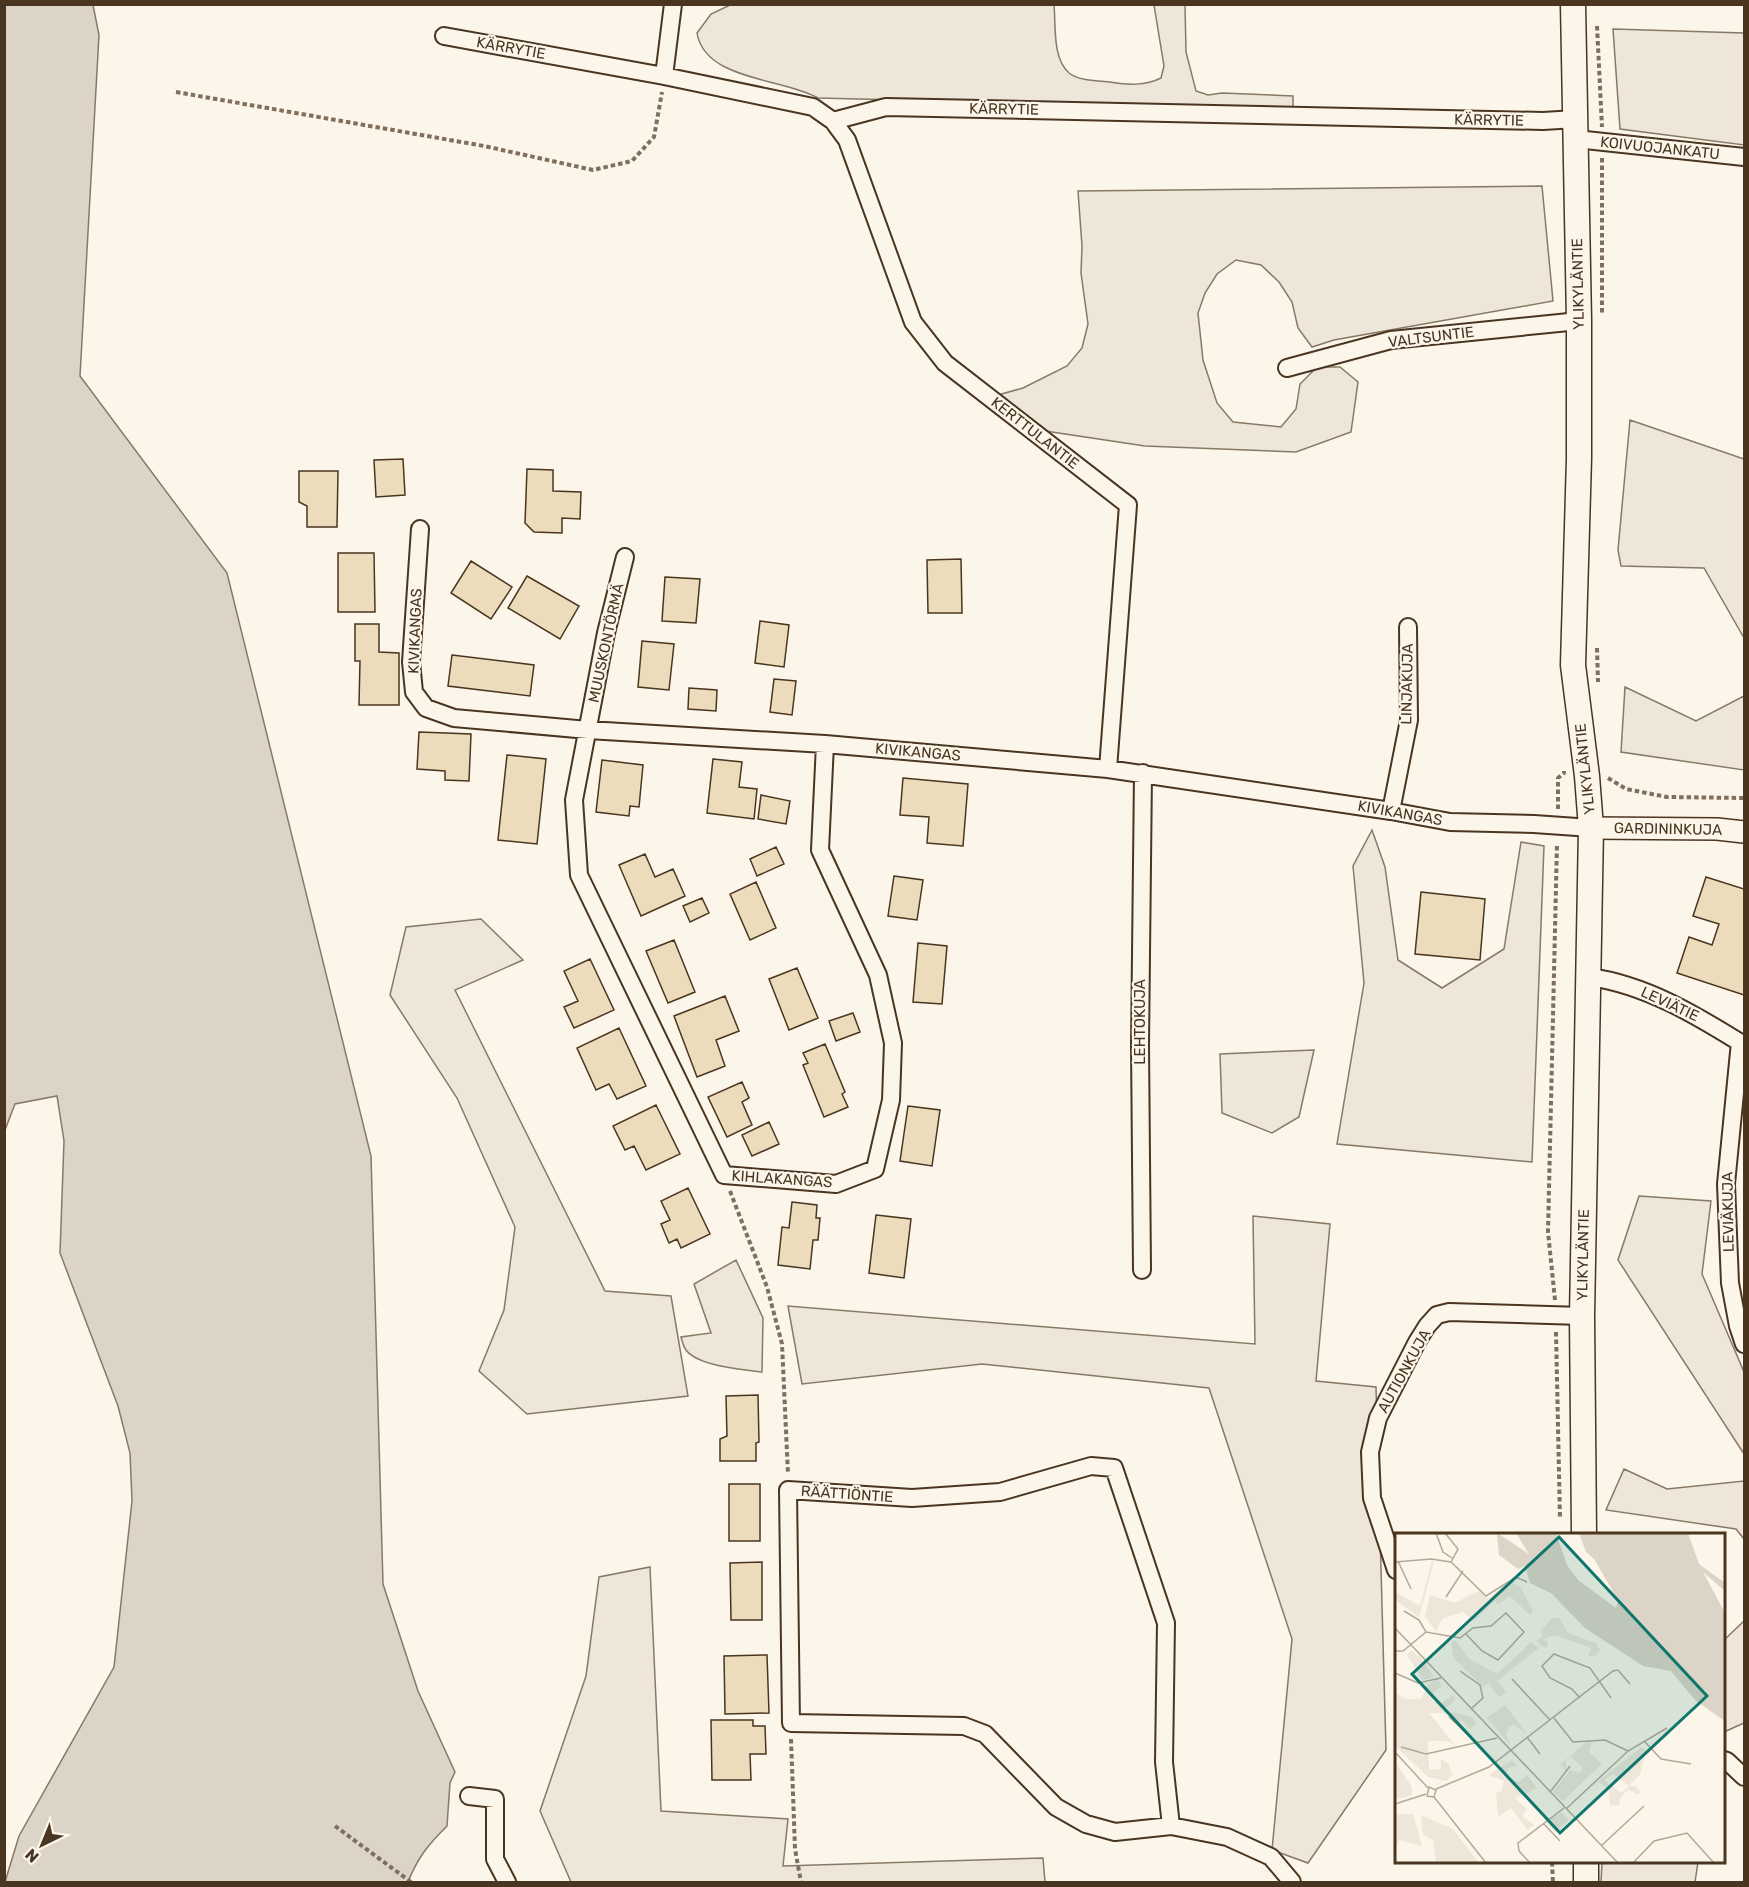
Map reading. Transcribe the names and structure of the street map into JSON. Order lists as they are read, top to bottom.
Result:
{
  "streets": {
    "main road": ["YLIKYLÄNTIE"],
    "street": [
      "KÄRRYTIE",
      "KOIVUOJANKATU",
      "VALTSUNTIE",
      "KERTTULANTIE",
      "KIVIKANGAS",
      "MUUSKONTÖRMÄ",
      "LINJAKUJA",
      "GARDININKUJA",
      "LEVIÄTIE",
      "LEHTOKUJA",
      "KIHLAKANGAS",
      "LEVIÄKUJA",
      "AUTIONKUJA",
      "RÄÄTTIÖNTIE"
    ]
  },
  "crossings": [
    ["KÄRRYTIE", "KOIVUOJANKATU"],
    ["KÄRRYTIE", "YLIKYLÄNTIE"],
    ["KÄRRYTIE", "KERTTULANTIE"],
    ["KOIVUOJANKATU", "YLIKYLÄNTIE"],
    ["YLIKYLÄNTIE", "VALTSUNTIE"],
    ["YLIKYLÄNTIE", "KIVIKANGAS"],
    ["YLIKYLÄNTIE", "GARDININKUJA"],
    ["YLIKYLÄNTIE", "LEVIÄTIE"],
    ["YLIKYLÄNTIE", "AUTIONKUJA"],
    ["KERTTULANTIE", "KIVIKANGAS"],
    ["KIVIKANGAS", "MUUSKONTÖRMÄ"],
    ["KIVIKANGAS", "LINJAKUJA"],
    ["KIVIKANGAS", "GARDININKUJA"],
    ["KIVIKANGAS", "LEHTOKUJA"],
    ["KIVIKANGAS", "KIHLAKANGAS"],
    ["MUUSKONTÖRMÄ", "KIHLAKANGAS"],
    ["LEVIÄTIE", "LEVIÄKUJA"]
  ],
  "north": "bottom left"
}
